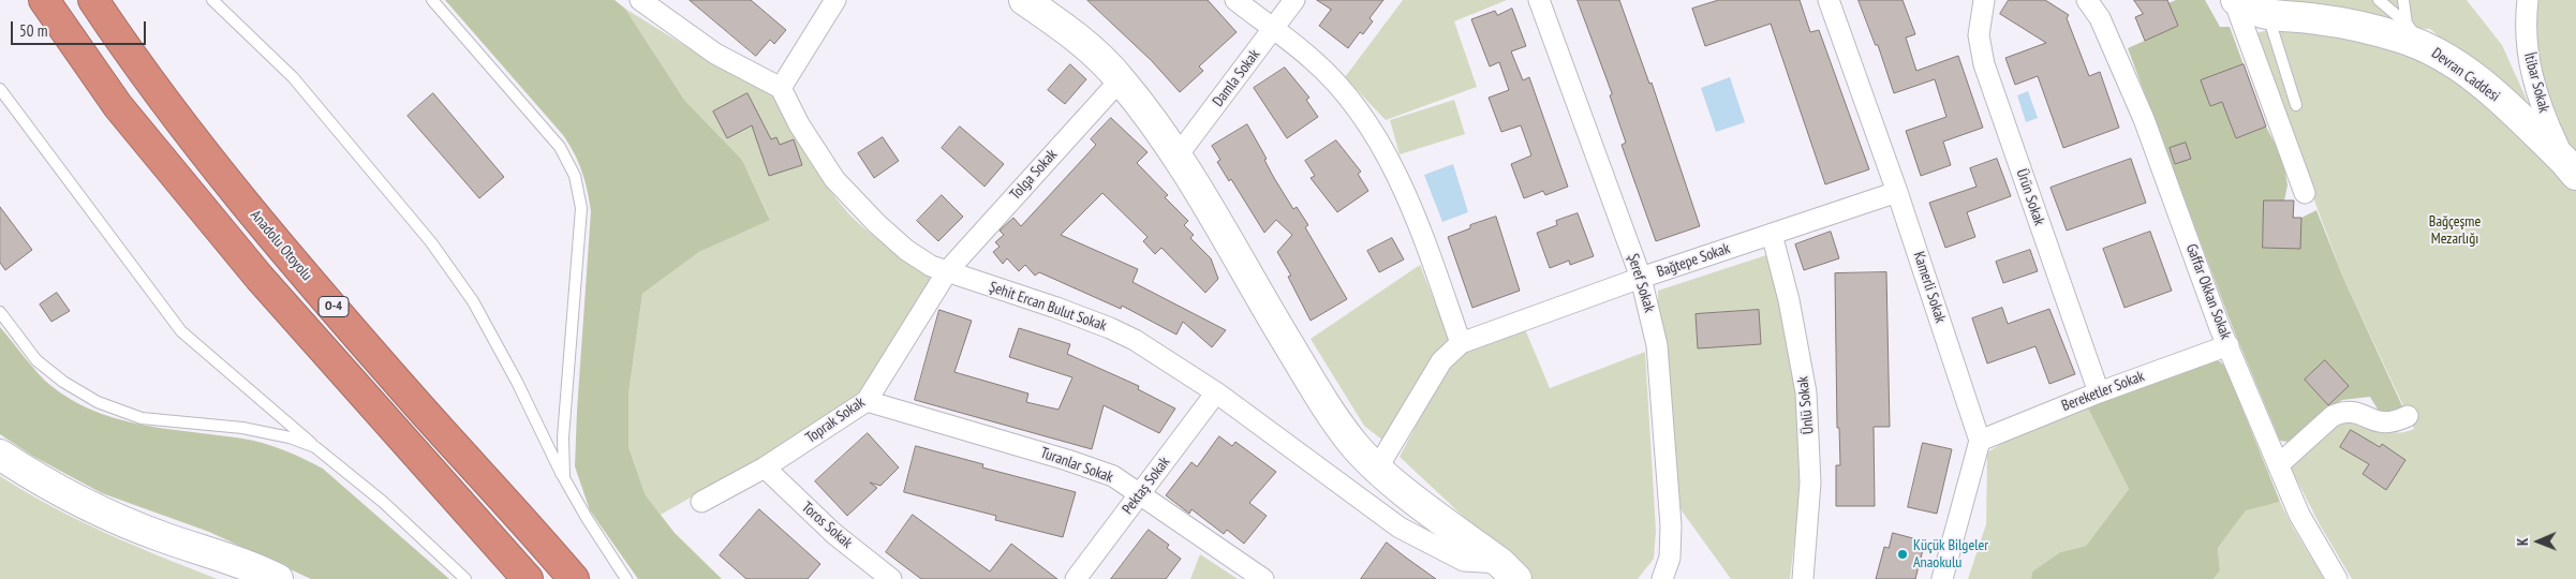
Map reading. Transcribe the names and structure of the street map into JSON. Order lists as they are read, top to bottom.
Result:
{
  "streets": {
    "highway": ["Anadolu Otoyolu", "O-4"],
    "main road": ["Devran Caddesi"],
    "street": [
      "Damla Sokak",
      "İtibar Sokak",
      "Tolga Sokak",
      "Ürün Sokak",
      "Bağtepe Sokak",
      "Şeref Sokak",
      "Kamerli Sokak",
      "Gaffar Okkan Sokak",
      "Şehit Ercan Bulut Sokak",
      "Bereketler Sokak",
      "Ünlü Sokak",
      "Toprak Sokak",
      "Turanlar Sokak",
      "Pektaş Sokak",
      "Toros Sokak"
    ]
  },
  "crossings": [
    ["Devran Caddesi", "İtibar Sokak"],
    ["Tolga Sokak", "Şehit Ercan Bulut Sokak"],
    ["Tolga Sokak", "Toprak Sokak"],
    ["Ürün Sokak", "Bereketler Sokak"],
    ["Bağtepe Sokak", "Şeref Sokak"],
    ["Bağtepe Sokak", "Kamerli Sokak"],
    ["Bağtepe Sokak", "Ünlü Sokak"],
    ["Kamerli Sokak", "Bereketler Sokak"],
    ["Gaffar Okkan Sokak", "Bereketler Sokak"],
    ["Şehit Ercan Bulut Sokak", "Toprak Sokak"],
    ["Şehit Ercan Bulut Sokak", "Pektaş Sokak"],
    ["Toprak Sokak", "Turanlar Sokak"],
    ["Toprak Sokak", "Toros Sokak"],
    ["Turanlar Sokak", "Pektaş Sokak"]
  ],
  "parks": ["Bağçeşme Mezarlığı"],
  "places": ["Küçük Bilgeler Anaokulu"],
  "scale_bar": "50 m",
  "north": "left"
}
